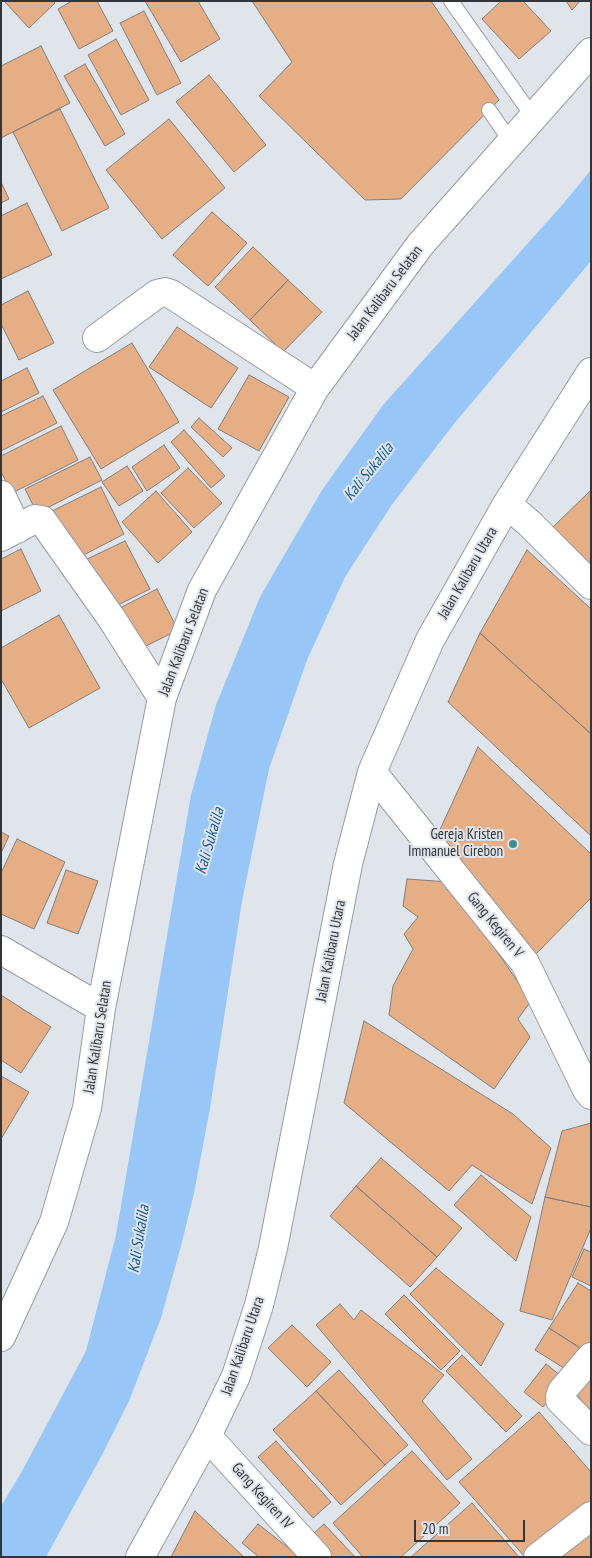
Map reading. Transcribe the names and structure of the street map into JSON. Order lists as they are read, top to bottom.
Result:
{
  "streets": {
    "street": [
      "Jalan Kalibaru Selatan",
      "Jalan Kalibaru Utara",
      "Gang Kegiren V",
      "Gang Kegiren IV"
    ]
  },
  "crossings": [
    ["Jalan Kalibaru Utara", "Gang Kegiren V"],
    ["Jalan Kalibaru Utara", "Gang Kegiren IV"]
  ],
  "water": ["Kali Sukalila"],
  "places": ["Gereja Kristen Immanuel Cirebon"],
  "scale_bar": "20 m"
}
